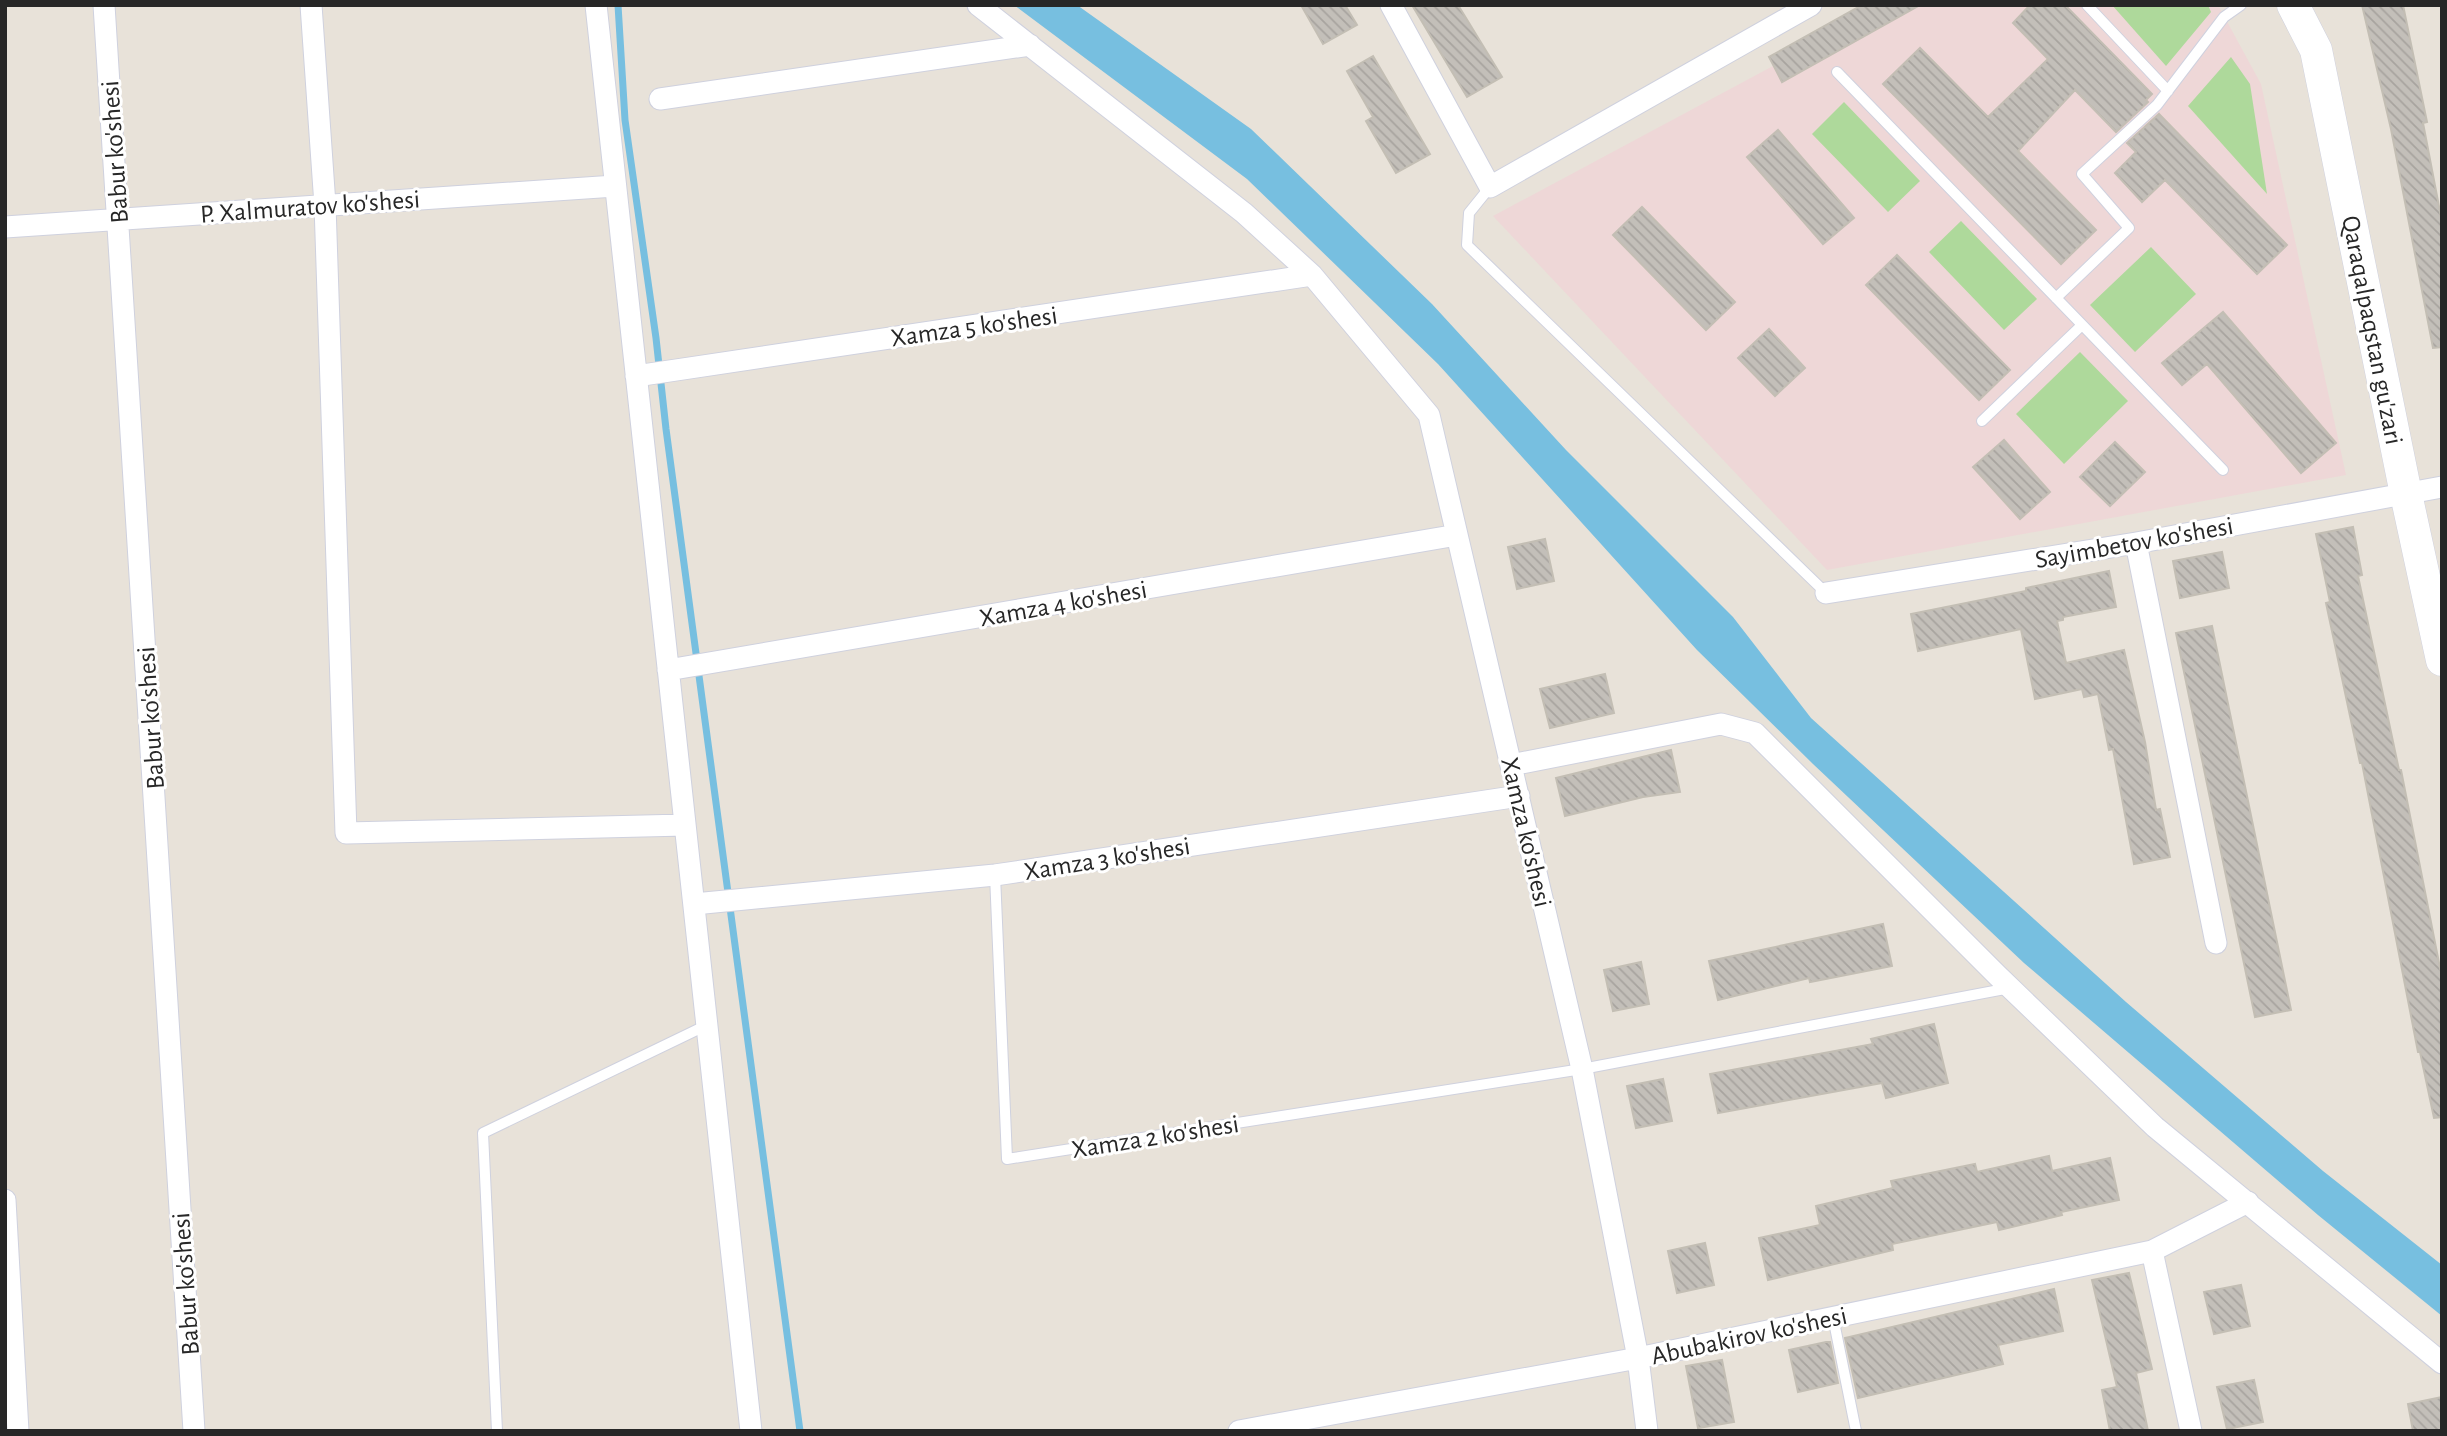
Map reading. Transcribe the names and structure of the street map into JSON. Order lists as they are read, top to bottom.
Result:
{
  "streets": {
    "street": [
      "Babur ko'shesi",
      "P. Xalmuratov ko'shesi",
      "Xamza 5 ko'shesi",
      "Qaraqalpaqstan gu'zari",
      "Sayimbetov ko'shesi",
      "Xamza 4 ko'shesi",
      "Xamza ko'shesi",
      "Xamza 3 ko'shesi",
      "Abubakirov ko'shesi"
    ],
    "lane": ["Xamza 2 ko'shesi"]
  },
  "crossings": [
    ["Babur ko'shesi", "P. Xalmuratov ko'shesi"],
    ["Xamza 5 ko'shesi", "Xamza ko'shesi"],
    ["Qaraqalpaqstan gu'zari", "Sayimbetov ko'shesi"],
    ["Xamza 4 ko'shesi", "Xamza ko'shesi"],
    ["Xamza ko'shesi", "Xamza 3 ko'shesi"],
    ["Xamza ko'shesi", "Xamza 2 ko'shesi"],
    ["Xamza ko'shesi", "Abubakirov ko'shesi"],
    ["Xamza 3 ko'shesi", "Xamza 2 ko'shesi"]
  ]
}
